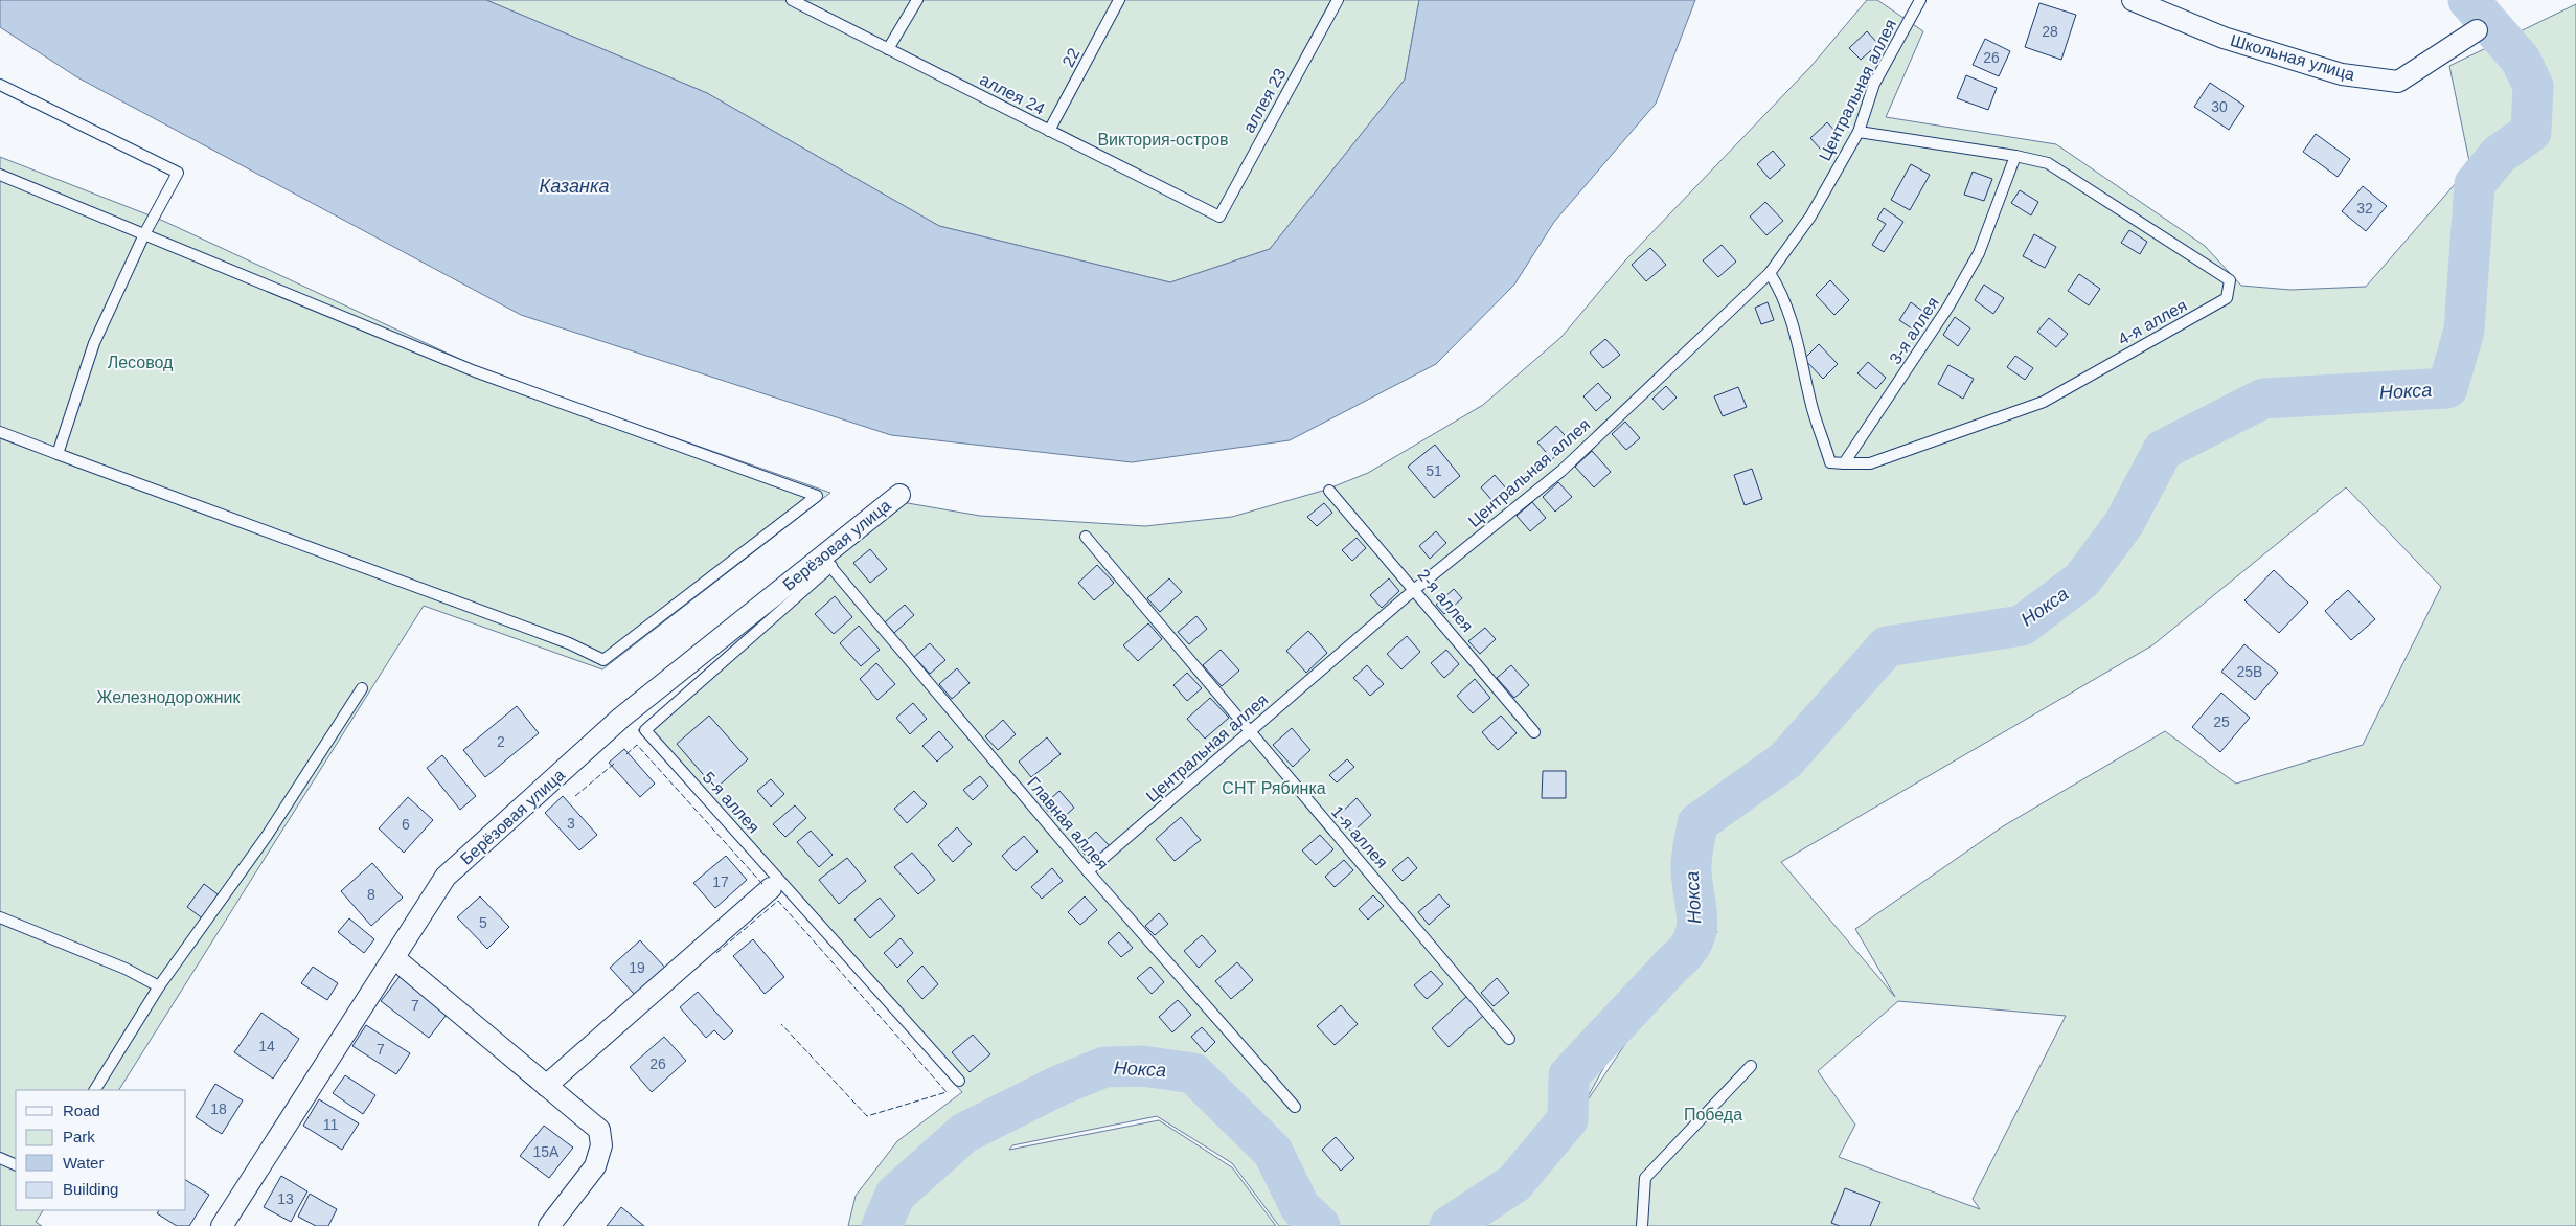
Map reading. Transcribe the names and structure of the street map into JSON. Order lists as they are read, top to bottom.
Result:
{
  "streets": {
    "street": ["Школьная улица", "Берёзовая улица"],
    "lane": [
      "22",
      "Центральная аллея",
      "аллея 24",
      "аллея 23",
      "4-я аллея",
      "3-я аллея",
      "2-я аллея",
      "5-я аллея",
      "Главная аллея",
      "1-я аллея"
    ]
  },
  "crossings": [
    ["22", "аллея 24"],
    ["Центральная аллея", "2-я аллея"],
    ["Центральная аллея", "Главная аллея"],
    ["Центральная аллея", "1-я аллея"],
    ["аллея 24", "аллея 23"],
    ["4-я аллея", "3-я аллея"],
    ["Берёзовая улица", "5-я аллея"],
    ["Берёзовая улица", "Главная аллея"],
    ["5-я аллея", "Главная аллея"]
  ],
  "water": ["Казанка", "Нокса"],
  "parks": [
    "Виктория-остров",
    "Лесовод",
    "Железнодорожник",
    "СНТ Рябинка",
    "Победа"
  ],
  "house_numbers": [
    "28",
    "26",
    "30",
    "32",
    "51",
    "25В",
    "25",
    "2",
    "3",
    "6",
    "17",
    "8",
    "5",
    "19",
    "7",
    "14",
    "7",
    "26",
    "18",
    "11",
    "15А",
    "13"
  ],
  "legend": [
    "Road",
    "Park",
    "Water",
    "Building"
  ]
}
